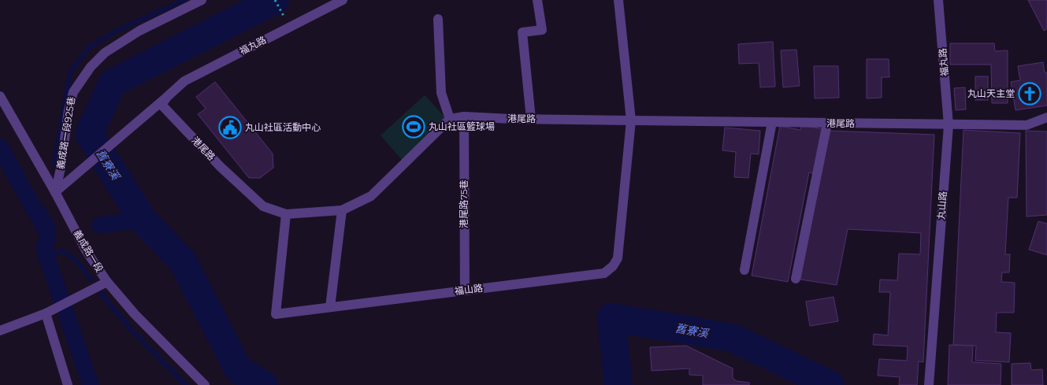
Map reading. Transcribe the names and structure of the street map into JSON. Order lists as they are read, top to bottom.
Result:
{
  "streets": {
    "street": [
      "福丸路",
      "港尾路",
      "義成路一段925巷",
      "港尾路75巷",
      "丸山路",
      "義成路一段",
      "福山路"
    ]
  },
  "crossings": [
    ["福丸路", "港尾路"],
    ["福丸路", "丸山路"],
    ["港尾路", "港尾路75巷"],
    ["港尾路", "丸山路"],
    ["港尾路", "福山路"],
    ["義成路一段925巷", "義成路一段"],
    ["港尾路75巷", "福山路"]
  ],
  "water": ["舊寮溪"],
  "places": {
    "church": ["丸山天主堂"],
    "sports": ["丸山社區籃球場"],
    "public building": ["丸山社區活動中心"]
  }
}
